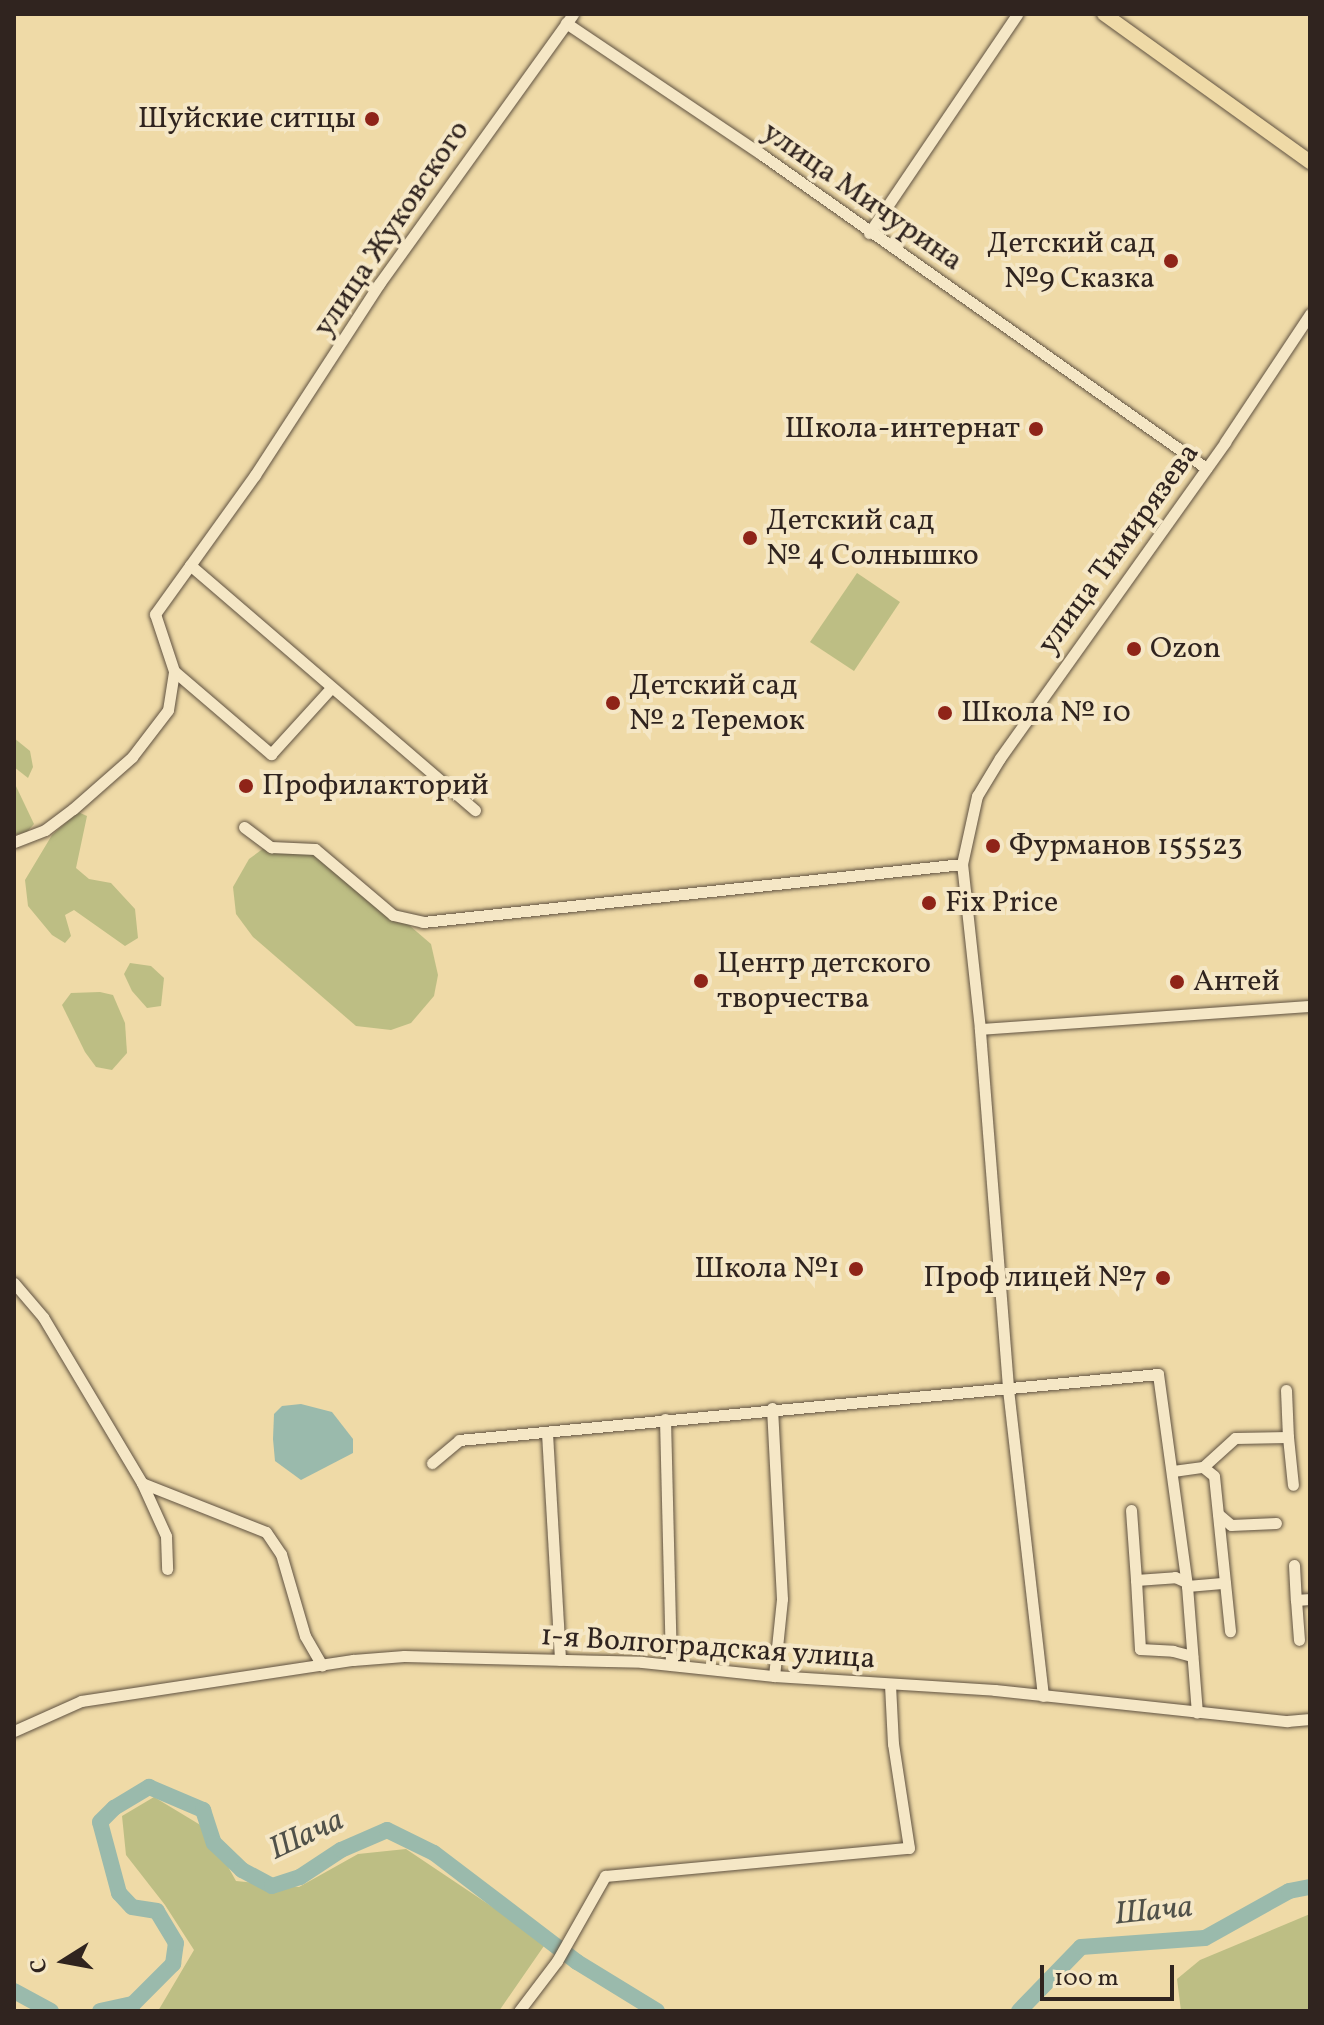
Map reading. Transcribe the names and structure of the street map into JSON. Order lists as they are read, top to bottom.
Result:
{
  "streets": {
    "street": [
      "улица Мичурина",
      "улица Жуковского",
      "улица Тимирязева",
      "1-я Волгоградская улица"
    ]
  },
  "crossings": [
    ["улица Мичурина", "улица Жуковского"],
    ["улица Мичурина", "улица Тимирязева"],
    ["улица Тимирязева", "1-я Волгоградская улица"]
  ],
  "water": ["Шача"],
  "places": [
    "Шуйские ситцы",
    "Детский сад №9 Сказка",
    "Школа-интернат",
    "Детский сад № 4 Солнышко",
    "Ozon",
    "Детский сад № 2 Теремок",
    "Школа № 10",
    "Профилакторий",
    "Фурманов 155523",
    "Fix Price",
    "Центр детского творчества",
    "Антей",
    "Школа №1",
    "Проф лицей №7"
  ],
  "scale_bar": "100 m",
  "north": "left"
}
